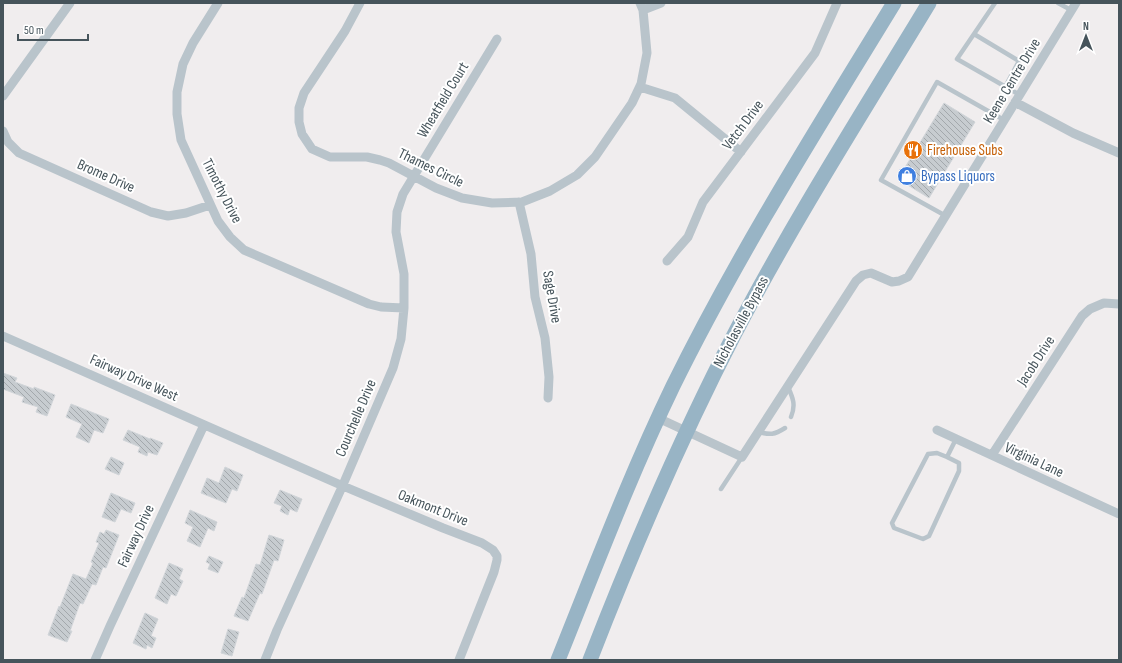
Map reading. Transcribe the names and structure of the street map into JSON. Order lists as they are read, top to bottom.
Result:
{
  "streets": {
    "highway": ["Nicholasville Bypass"],
    "street": [
      "Keene Centre Drive",
      "Wheatfield Court",
      "Vetch Drive",
      "Thames Circle",
      "Brome Drive",
      "Timothy Drive",
      "Sage Drive",
      "Jacob Drive",
      "Fairway Drive West",
      "Courchelle Drive",
      "Virginia Lane",
      "Oakmont Drive",
      "Fairway Drive"
    ]
  },
  "crossings": [
    ["Wheatfield Court", "Thames Circle"],
    ["Wheatfield Court", "Courchelle Drive"],
    ["Thames Circle", "Sage Drive"],
    ["Thames Circle", "Courchelle Drive"],
    ["Brome Drive", "Timothy Drive"],
    ["Timothy Drive", "Courchelle Drive"],
    ["Jacob Drive", "Virginia Lane"],
    ["Fairway Drive West", "Oakmont Drive"],
    ["Fairway Drive West", "Fairway Drive"],
    ["Courchelle Drive", "Oakmont Drive"]
  ],
  "places": {
    "restaurant": ["Firehouse Subs"],
    "shop": ["Bypass Liquors"]
  },
  "scale_bar": "50 m",
  "north": "top"
}
